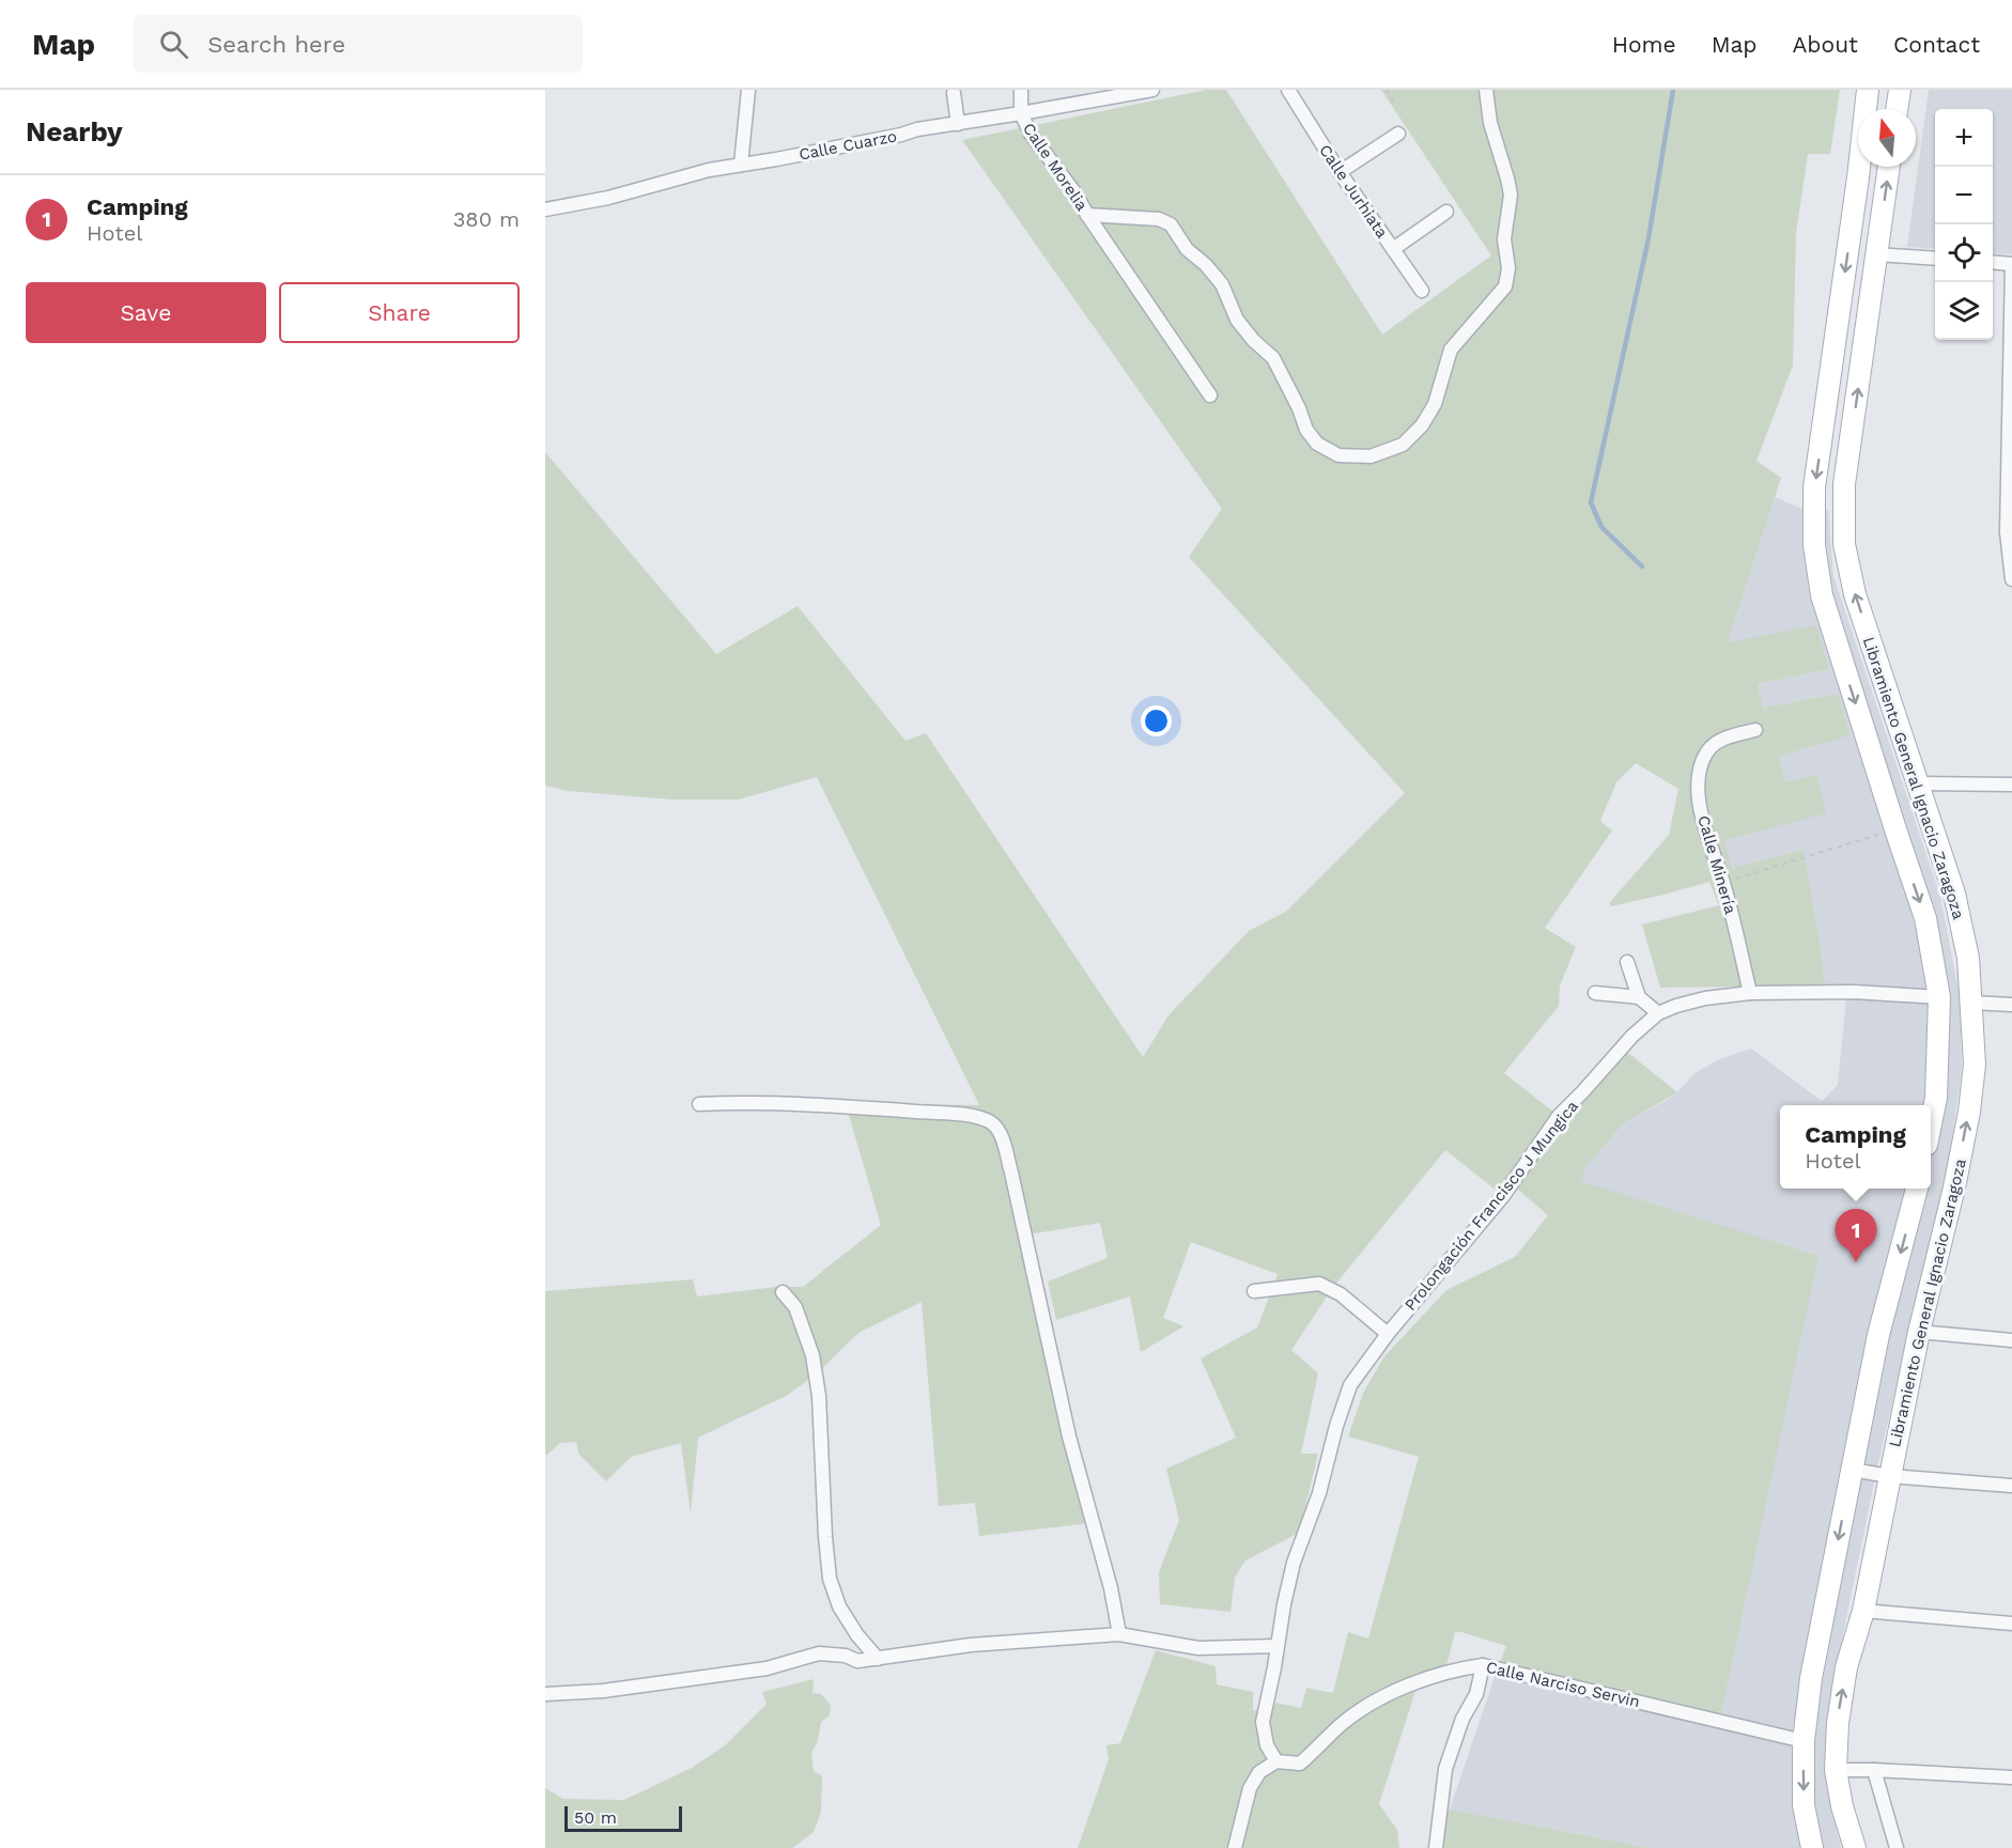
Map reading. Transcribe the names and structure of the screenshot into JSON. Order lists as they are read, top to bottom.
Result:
{
  "streets": {
    "main road": ["Libramiento General Ignacio Zaragoza"],
    "street": [
      "Calle Cuarzo",
      "Calle Morelia",
      "Calle Jurhiata",
      "Calle Minería",
      "Prolongación Francisco J Mungica",
      "Calle Narciso Servin"
    ]
  },
  "crossings": [
    ["Calle Cuarzo", "Calle Morelia"],
    ["Libramiento General Ignacio Zaragoza", "Prolongación Francisco J Mungica"],
    ["Calle Minería", "Prolongación Francisco J Mungica"]
  ],
  "scale_bar": "50 m",
  "north": "top",
  "page": {
    "header": "Map",
    "search": "Search here",
    "nav": [
      "Home",
      "Map",
      "About",
      "Contact"
    ],
    "heading": "Nearby",
    "map_buttons": ["+", "−"],
    "list": [
      {
        "mark": "1",
        "name": "Camping",
        "note": "Hotel",
        "value": "380 m"
      }
    ],
    "buttons": ["Save", "Share"],
    "popup": ["Camping", "Hotel"],
    "pins": "1",
    "scale": "50 m"
  }
}
